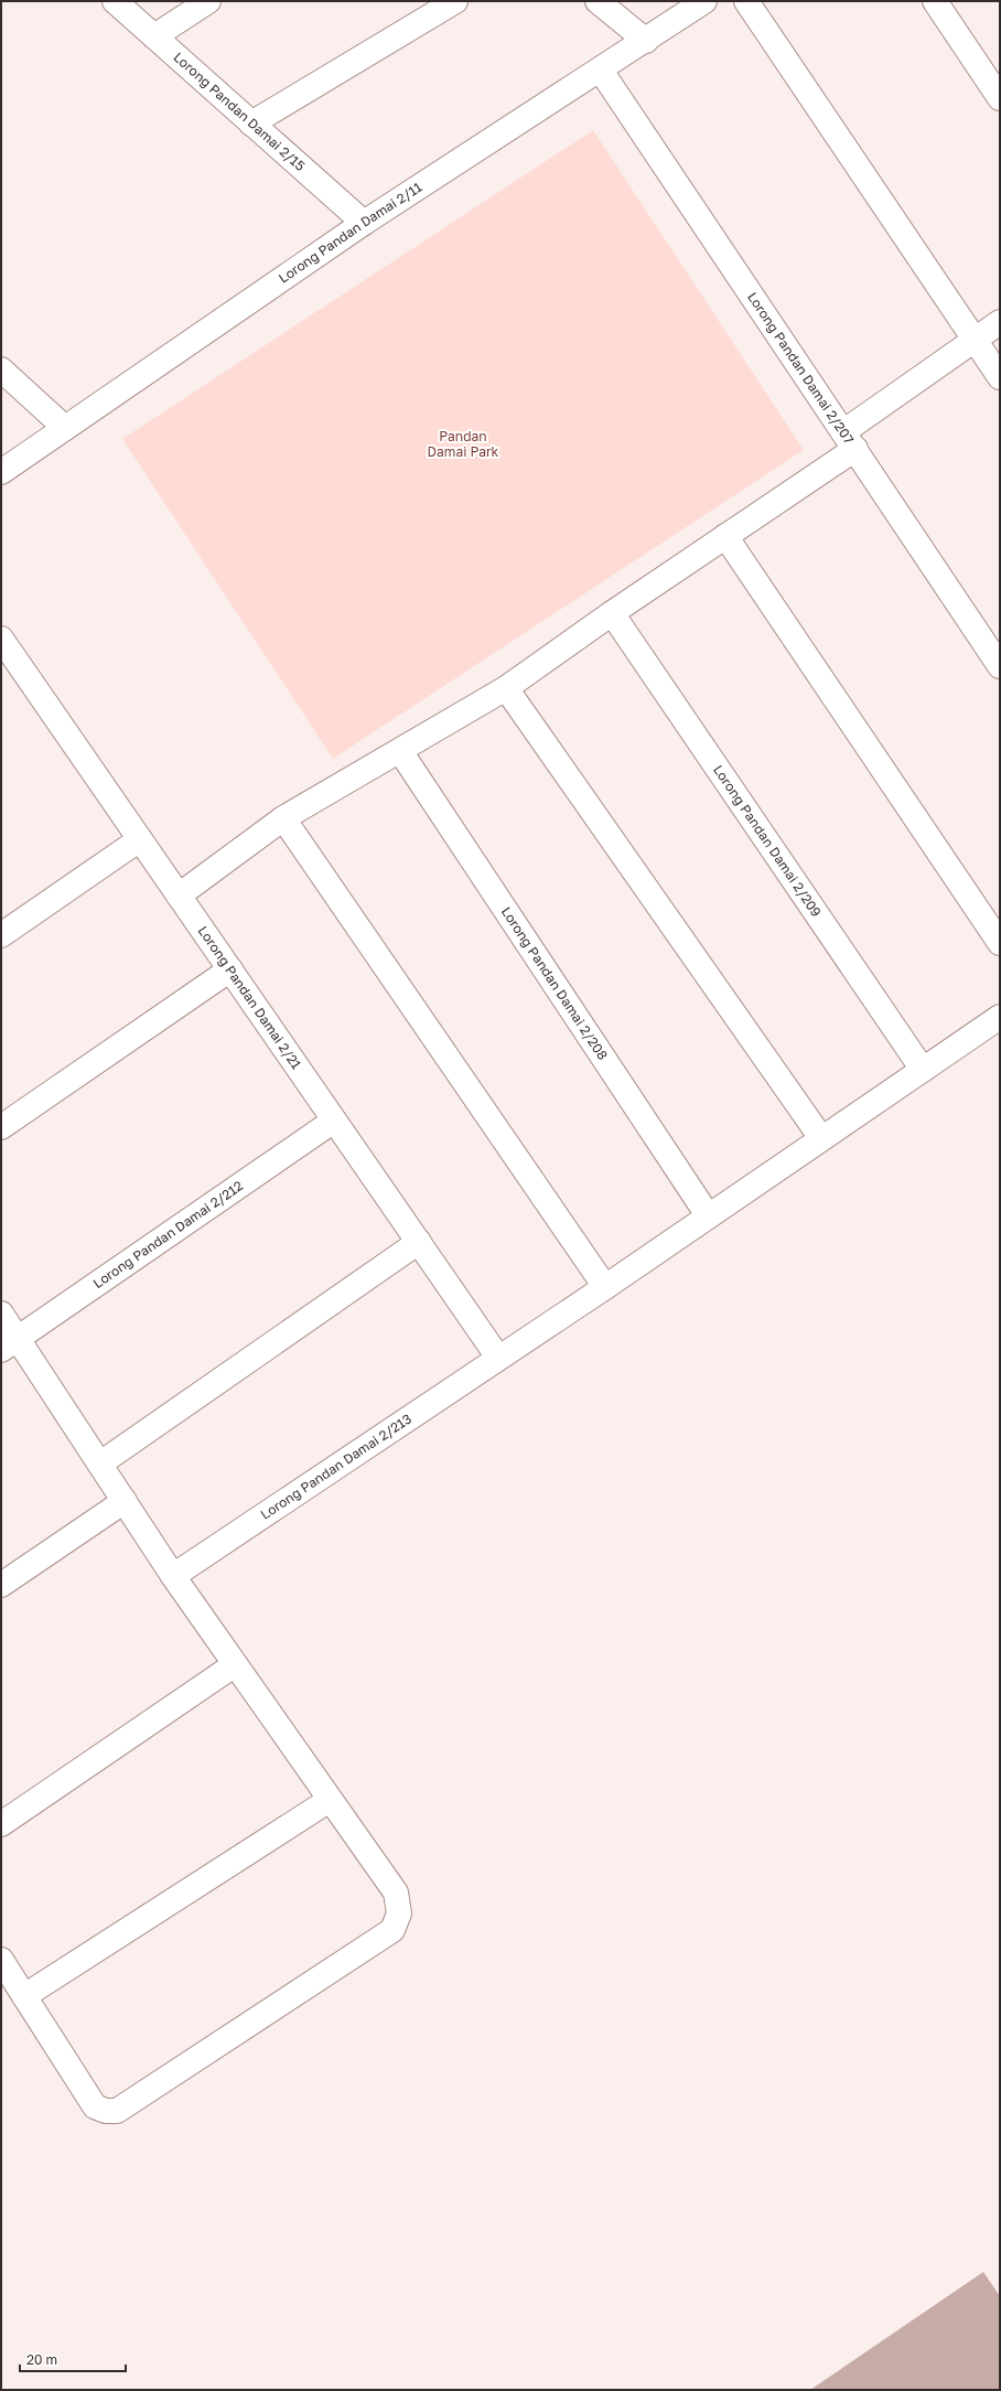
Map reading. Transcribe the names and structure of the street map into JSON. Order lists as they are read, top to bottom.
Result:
{
  "streets": {
    "street": [
      "Lorong Pandan Damai 2/15",
      "Lorong Pandan Damai 2/11",
      "Lorong Pandan Damai 2/207",
      "Lorong Pandan Damai 2/209",
      "Lorong Pandan Damai 2/208",
      "Lorong Pandan Damai 2/21",
      "Lorong Pandan Damai 2/212",
      "Lorong Pandan Damai 2/213"
    ]
  },
  "crossings": [
    ["Lorong Pandan Damai 2/15", "Lorong Pandan Damai 2/11"],
    ["Lorong Pandan Damai 2/11", "Lorong Pandan Damai 2/207"],
    ["Lorong Pandan Damai 2/209", "Lorong Pandan Damai 2/213"],
    ["Lorong Pandan Damai 2/208", "Lorong Pandan Damai 2/213"],
    ["Lorong Pandan Damai 2/21", "Lorong Pandan Damai 2/212"],
    ["Lorong Pandan Damai 2/21", "Lorong Pandan Damai 2/213"]
  ],
  "parks": ["Pandan Damai Park"],
  "scale_bar": "20 m"
}
